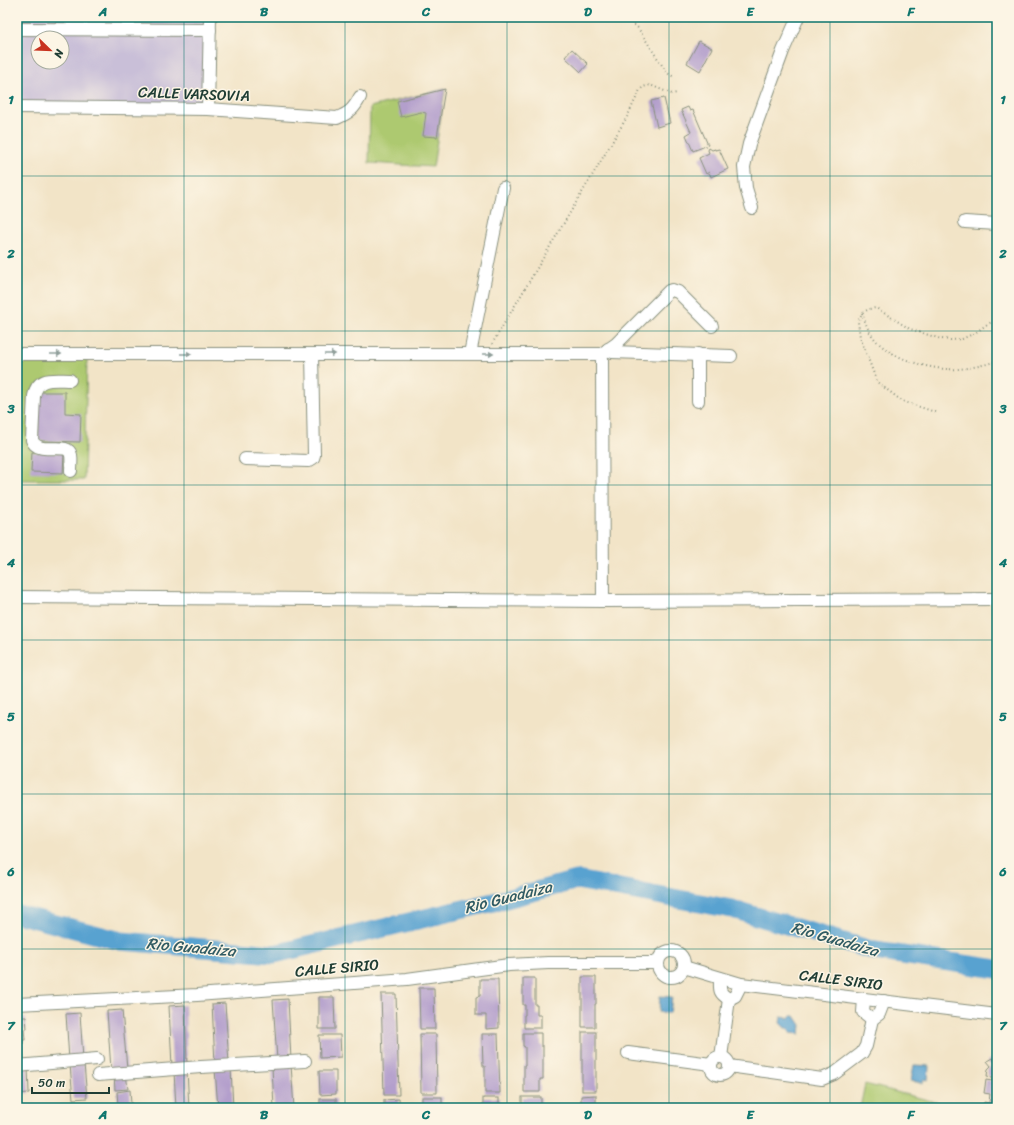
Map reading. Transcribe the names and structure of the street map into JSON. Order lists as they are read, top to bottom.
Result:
{
  "streets": {
    "street": ["CALLE VARSOVIA", "CALLE SIRIO"]
  },
  "water": ["Rio Guadaiza"],
  "scale_bar": "50 m",
  "north": "bottom right",
  "grid": {
    "columns": [
      "A",
      "B",
      "C",
      "D",
      "E",
      "F"
    ],
    "rows": [
      "1",
      "2",
      "3",
      "4",
      "5",
      "6",
      "7"
    ]
  }
}
